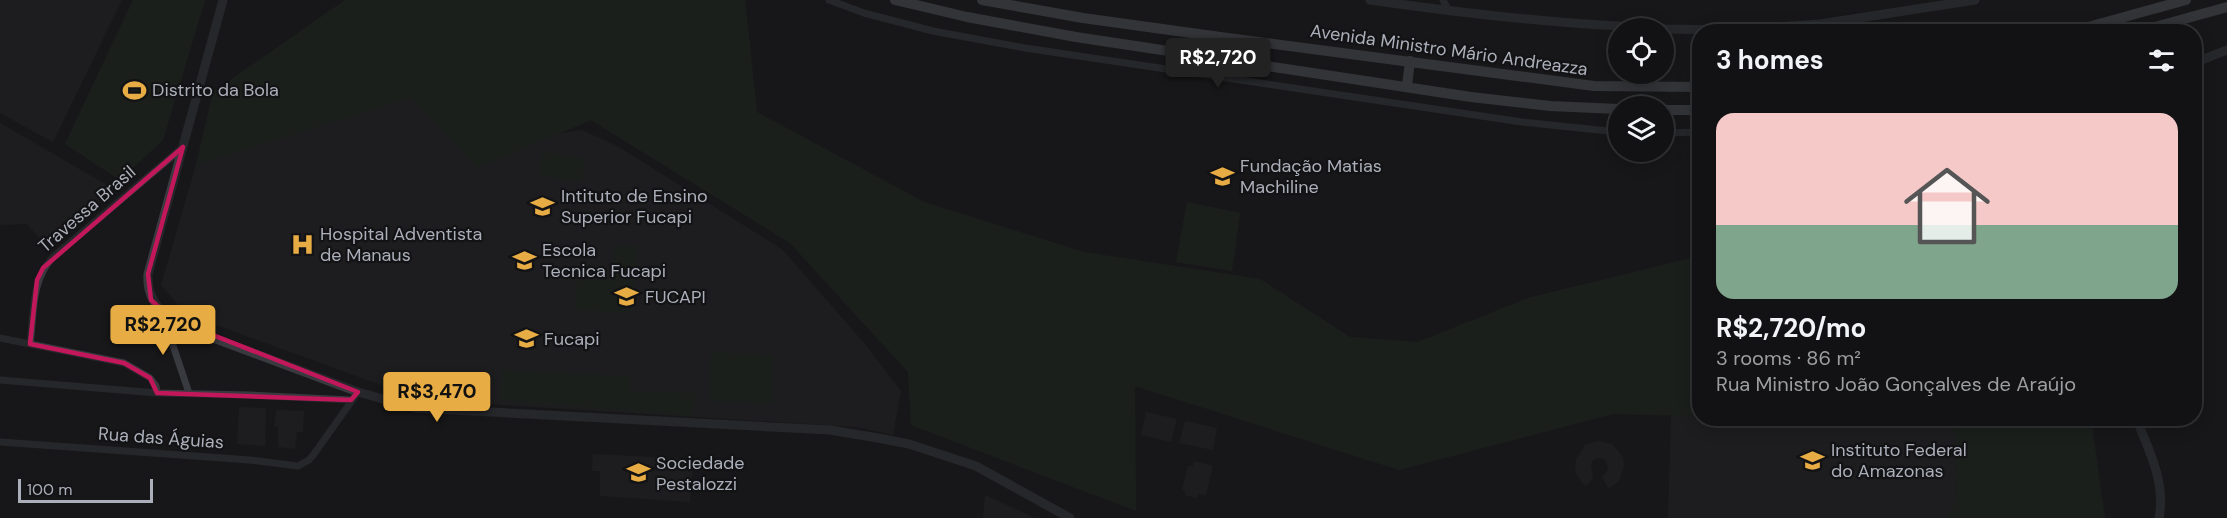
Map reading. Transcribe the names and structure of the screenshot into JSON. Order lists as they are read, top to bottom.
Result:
{
  "streets": {
    "main road": ["Avenida Ministro Mário Andreazza"],
    "street": ["Travessa Brasil", "Rua das Águias"]
  },
  "places": {
    "sports": ["Distrito da Bola"],
    "school or university": [
      "Fundação Matias Machiline",
      "Intituto de Ensino Superior Fucapi",
      "Escola Tecnica Fucapi",
      "FUCAPI",
      "Fucapi",
      "Instituto Federal do Amazonas",
      "Sociedade Pestalozzi"
    ],
    "hospital": ["Hospital Adventista de Manaus"]
  },
  "scale_bar": "100 m",
  "page": {
    "heading": "3 homes",
    "price": ["R$2,720", "R$2,720", "R$3,470"],
    "list": [
      {
        "name": "R$2,720/mo",
        "note": "3 rooms · 86 m² · Rua Ministro João Gonçalves de Araújo"
      }
    ],
    "scale": "100 m"
  }
}
